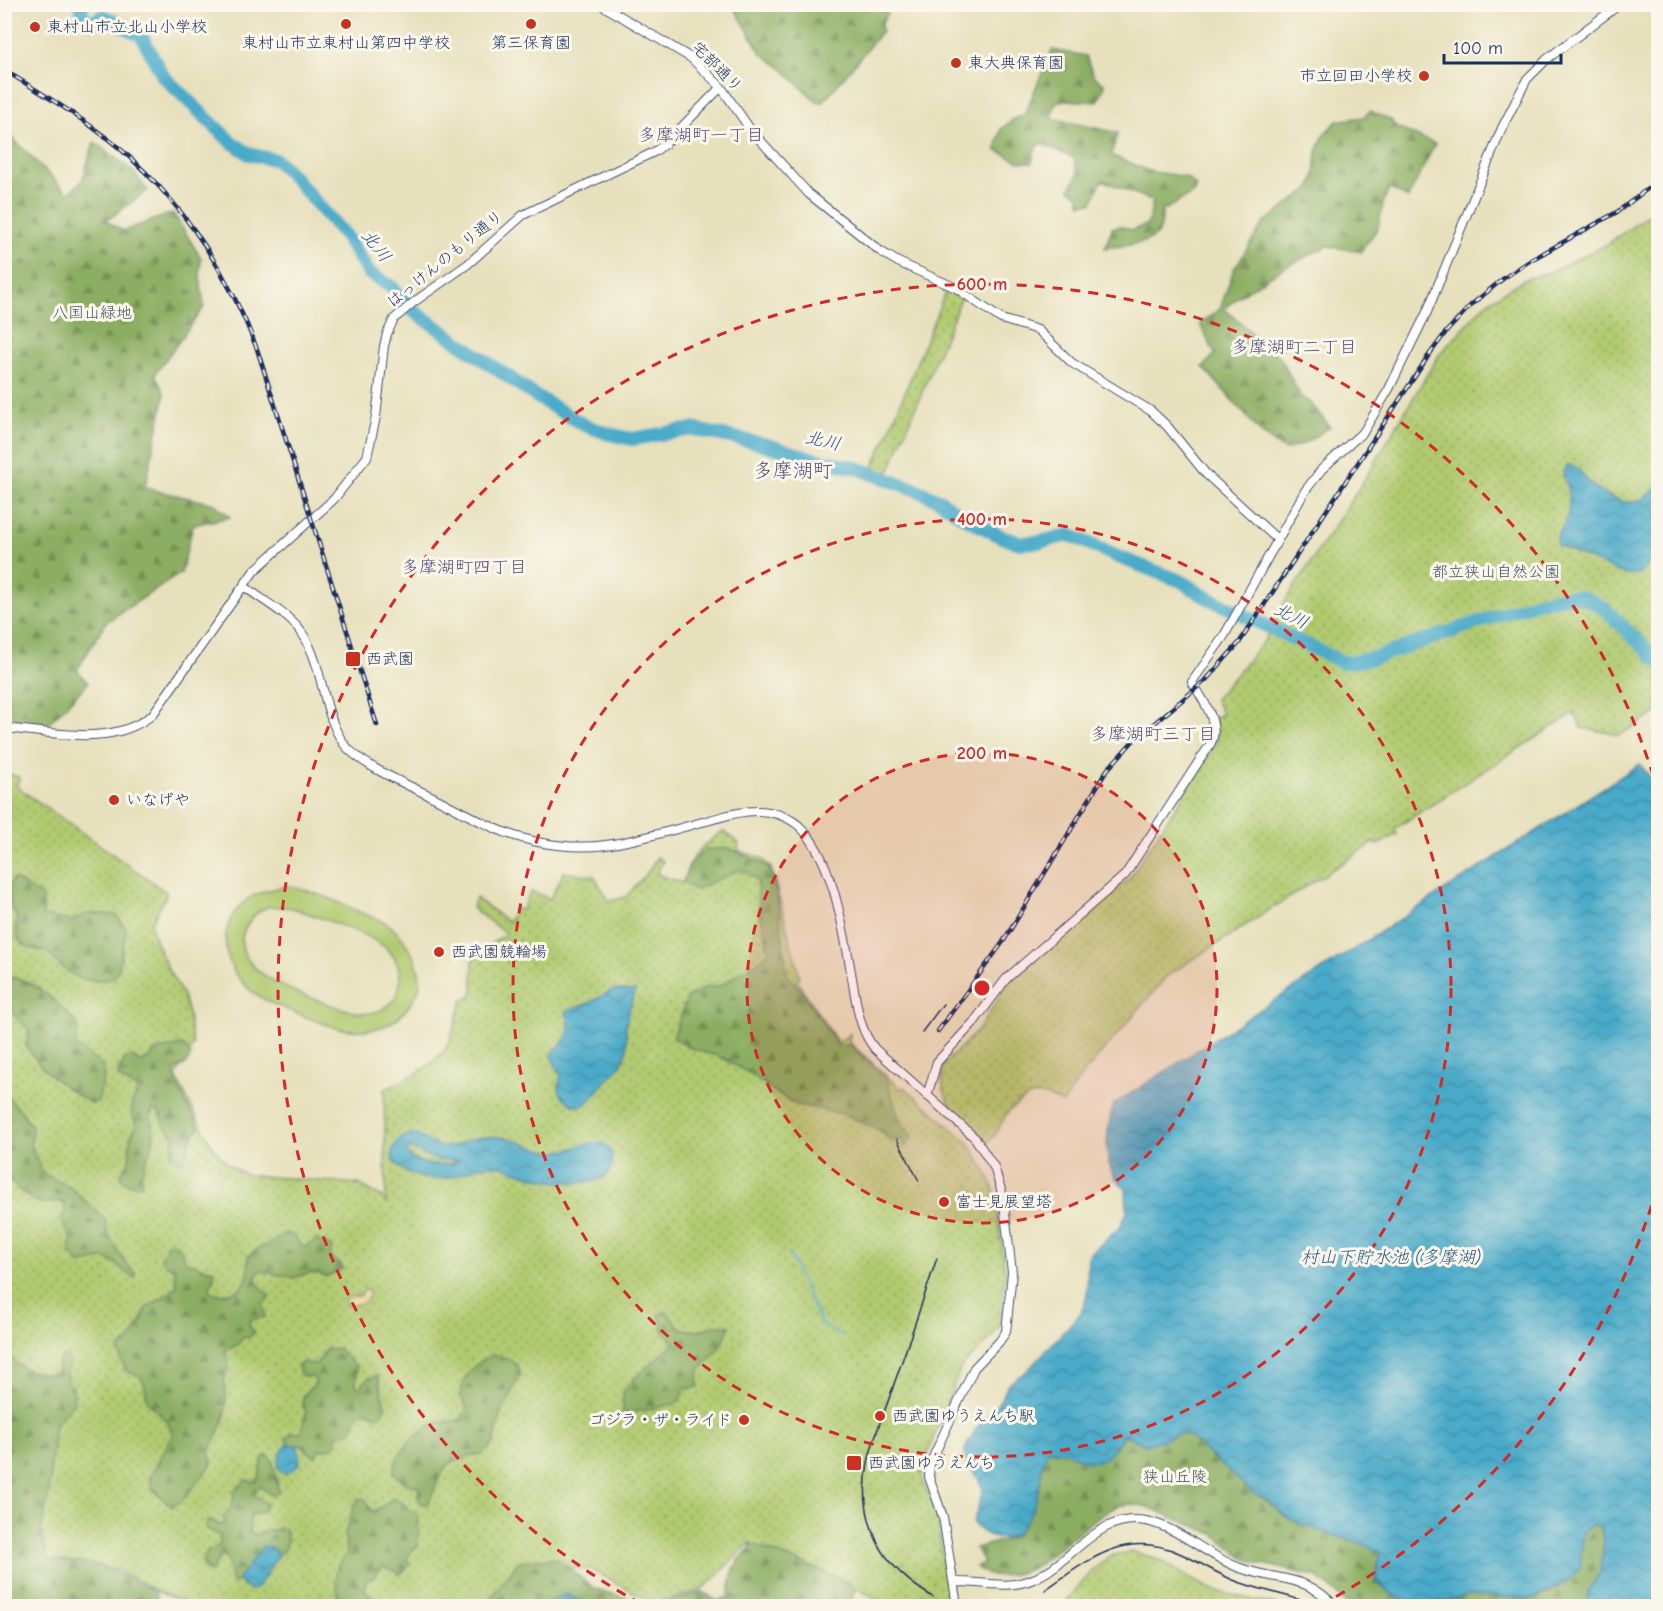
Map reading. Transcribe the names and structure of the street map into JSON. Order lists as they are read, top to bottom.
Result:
{
  "streets": {
    "street": ["宅部通り", "はっけんのもり通り"]
  },
  "crossings": [
    ["宅部通り", "はっけんのもり通り"]
  ],
  "districts": [
    "多摩湖町一丁目",
    "多摩湖町二丁目",
    "多摩湖町",
    "多摩湖町四丁目",
    "多摩湖町三丁目"
  ],
  "water": ["北川", "村山下貯水池 (多摩湖)"],
  "parks": ["八国山緑地", "都立狭山自然公園", "狭山丘陵"],
  "places": {
    "other": [
      "東村山市立東村山第四中学校",
      "第三保育園",
      "東村山市立北山小学校",
      "東大典保育園",
      "市立回田小学校",
      "いなげや",
      "西武園競輪場",
      "富士見展望塔",
      "西武園ゆうえんち駅",
      "ゴジラ・ザ・ライド"
    ],
    "transit": ["西武園", "西武園ゆうえんち"]
  },
  "scale_bar": "100 m",
  "rings": ["600 m", "400 m", "200 m"]
}
